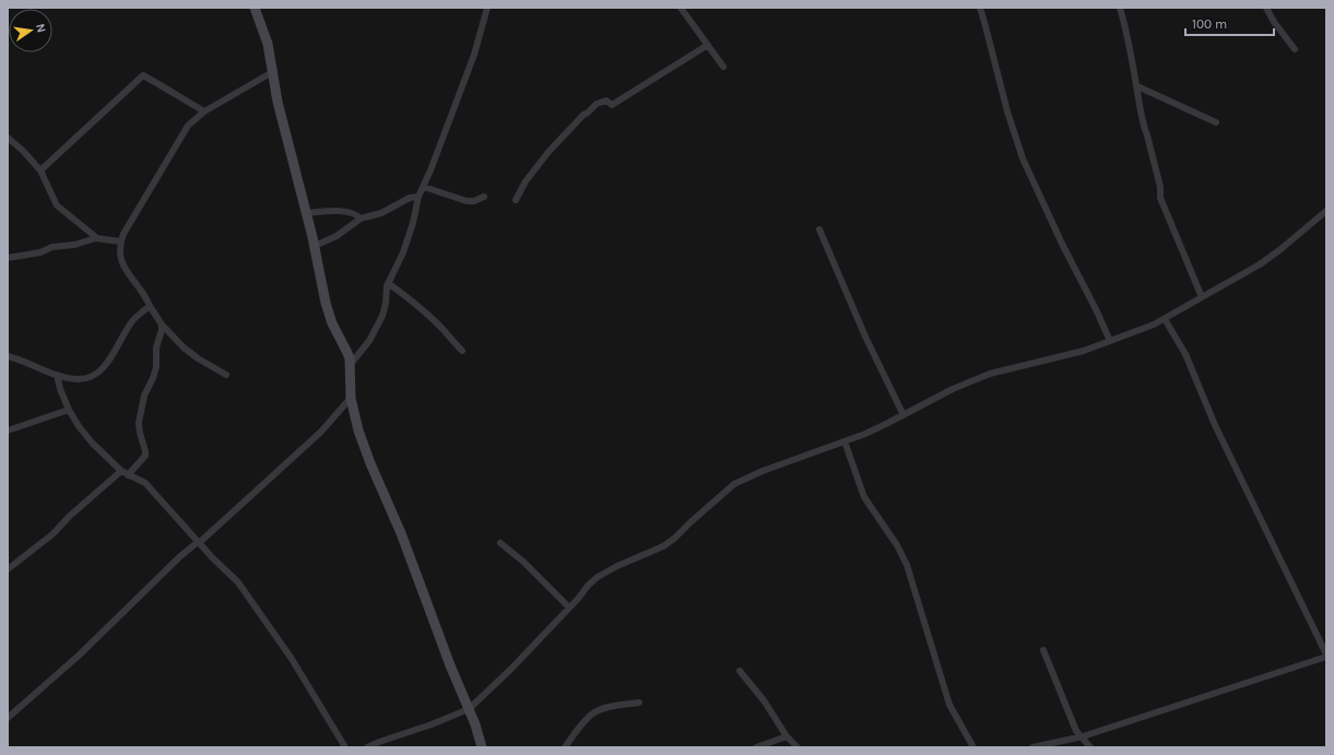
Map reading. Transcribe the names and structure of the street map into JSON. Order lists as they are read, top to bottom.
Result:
{
  "scale_bar": "100 m",
  "north": "right"
}
